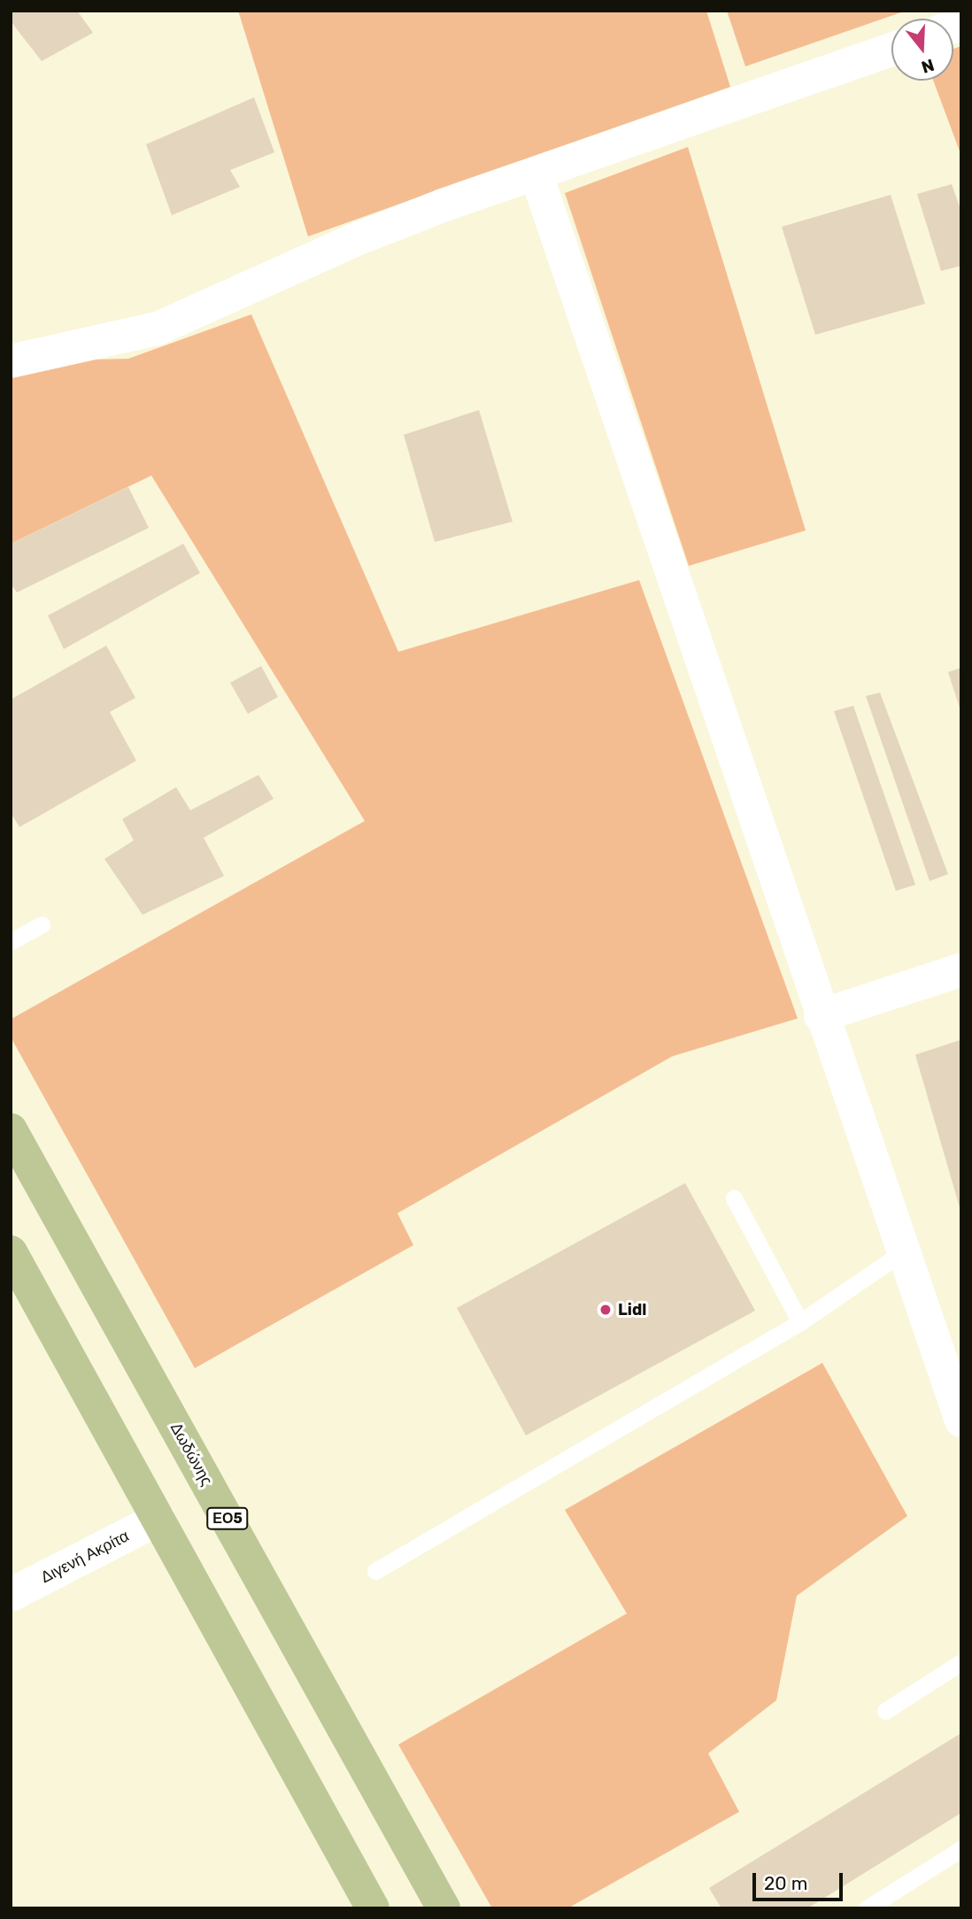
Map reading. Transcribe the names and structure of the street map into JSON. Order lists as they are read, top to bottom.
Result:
{
  "streets": {
    "main road": ["Δωδώνης", "ΕΟ5"],
    "street": ["Διγενή Ακρίτα"]
  },
  "places": ["Lidl"],
  "scale_bar": "20 m",
  "north": "bottom"
}
